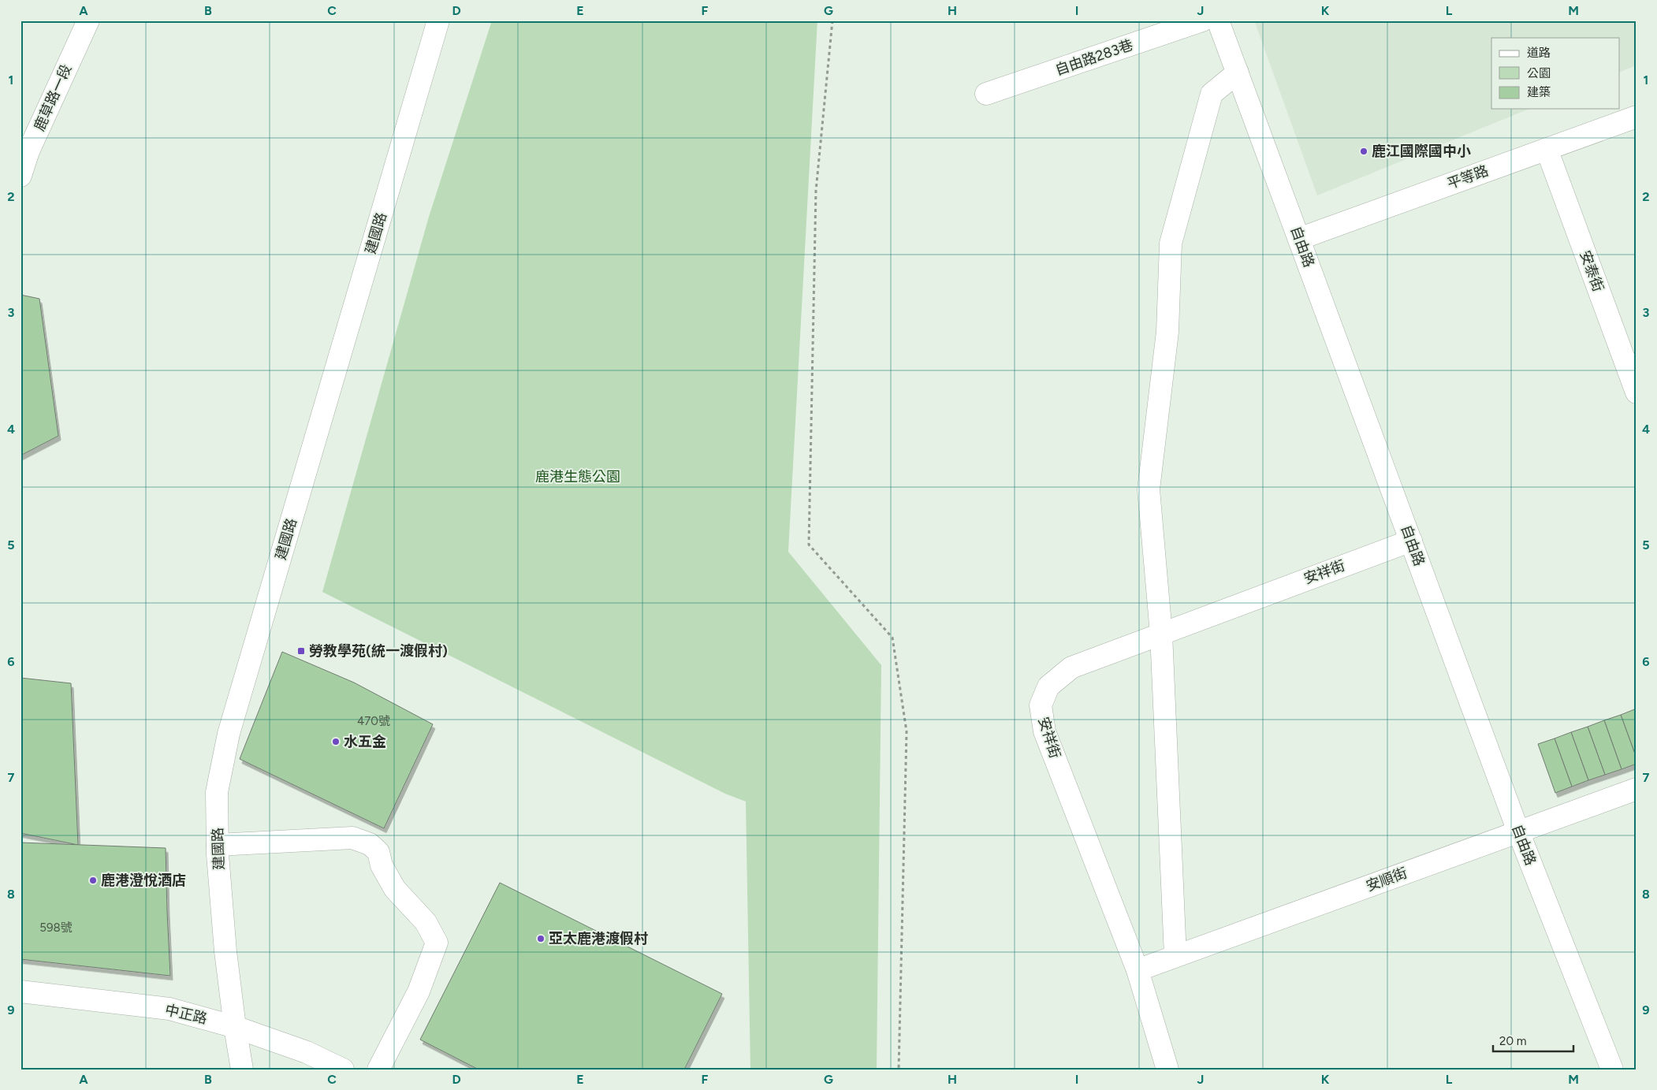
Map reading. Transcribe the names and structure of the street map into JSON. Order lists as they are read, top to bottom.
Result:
{
  "streets": {
    "street": [
      "自由路283巷",
      "鹿草路一段",
      "平等路",
      "建國路",
      "自由路",
      "安泰街",
      "安祥街",
      "安順街",
      "中正路"
    ]
  },
  "crossings": [
    ["平等路", "自由路"],
    ["平等路", "安泰街"],
    ["建國路", "中正路"],
    ["自由路", "安祥街"],
    ["自由路", "安順街"],
    ["安祥街", "安順街"]
  ],
  "parks": ["鹿港生態公園"],
  "places": {
    "other": [
      "鹿江國際國中小",
      "水五金",
      "鹿港澄悅酒店",
      "亞太鹿港渡假村"
    ],
    "transit": ["勞教學苑(統一渡假村)"]
  },
  "house_numbers": ["470號", "598號"],
  "legend": ["道路", "公園", "建築"],
  "scale_bar": "20 m",
  "grid": {
    "columns": [
      "A",
      "B",
      "C",
      "D",
      "E",
      "F",
      "G",
      "H",
      "I",
      "J",
      "K",
      "L",
      "M"
    ],
    "rows": [
      "1",
      "2",
      "3",
      "4",
      "5",
      "6",
      "7",
      "8",
      "9"
    ]
  }
}
